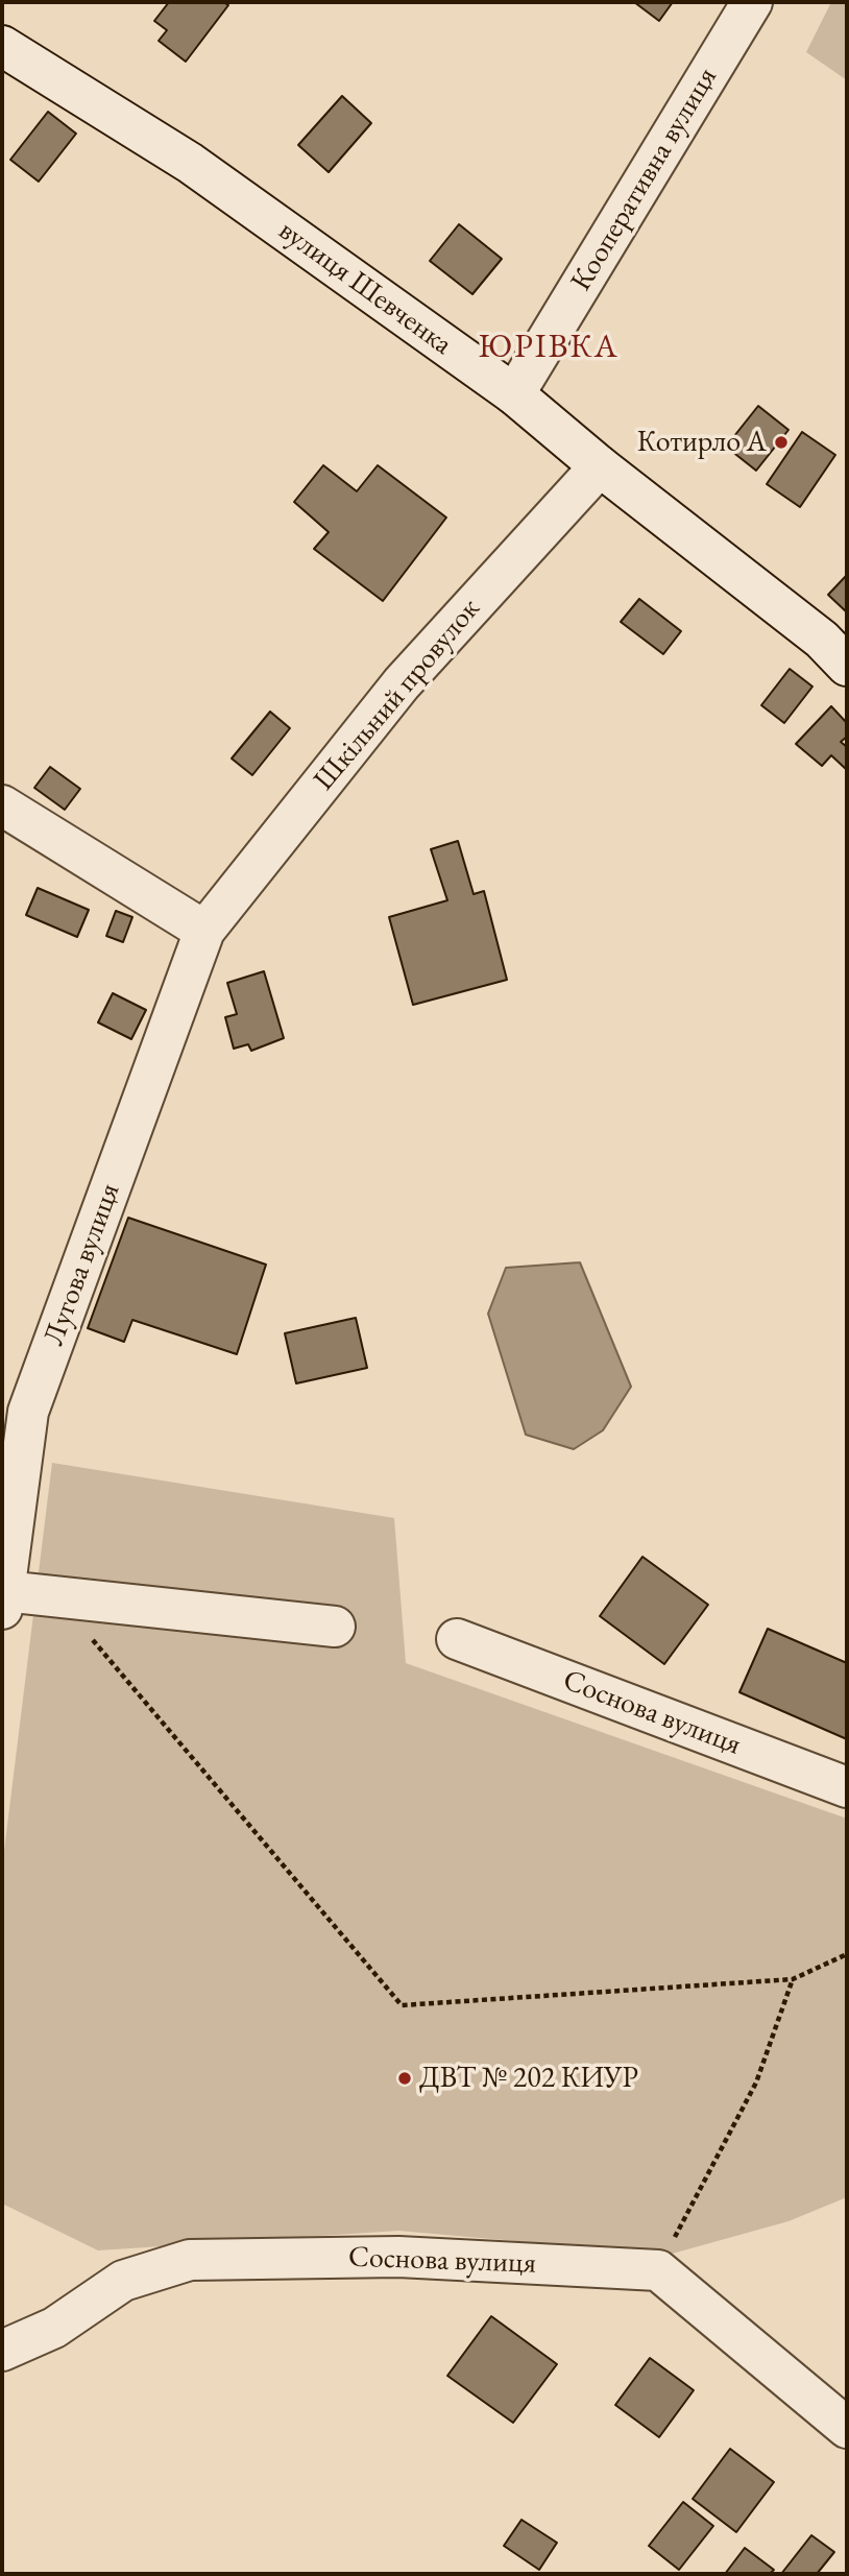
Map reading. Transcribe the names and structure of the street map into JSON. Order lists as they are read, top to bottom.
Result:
{
  "streets": {
    "street": [
      "Кооперативна вулиця",
      "вулиця Шевченка",
      "Шкільний провулок",
      "Лугова вулиця",
      "Соснова вулиця"
    ]
  },
  "crossings": [
    ["Кооперативна вулиця", "вулиця Шевченка"],
    ["вулиця Шевченка", "Шкільний провулок"],
    ["Шкільний провулок", "Лугова вулиця"]
  ],
  "districts": ["ЮРІВКА"],
  "places": ["Котирло А", "ДВТ № 202 КИУР"]
}
